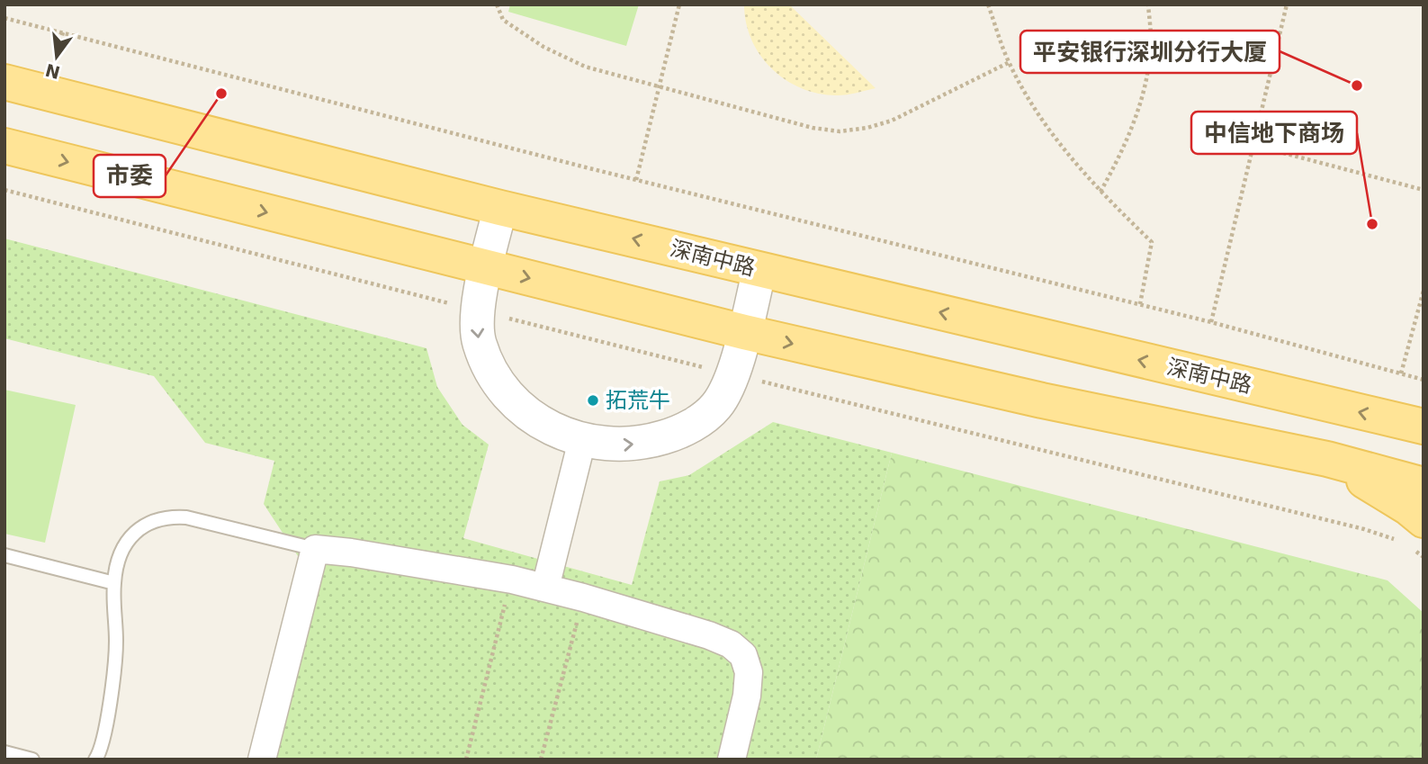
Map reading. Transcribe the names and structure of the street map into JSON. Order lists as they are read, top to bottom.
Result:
{
  "streets": {
    "main road": ["深南中路"]
  },
  "places": [
    "平安银行深圳分行大厦",
    "市委",
    "中信地下商场",
    "拓荒牛"
  ],
  "north": "bottom"
}
